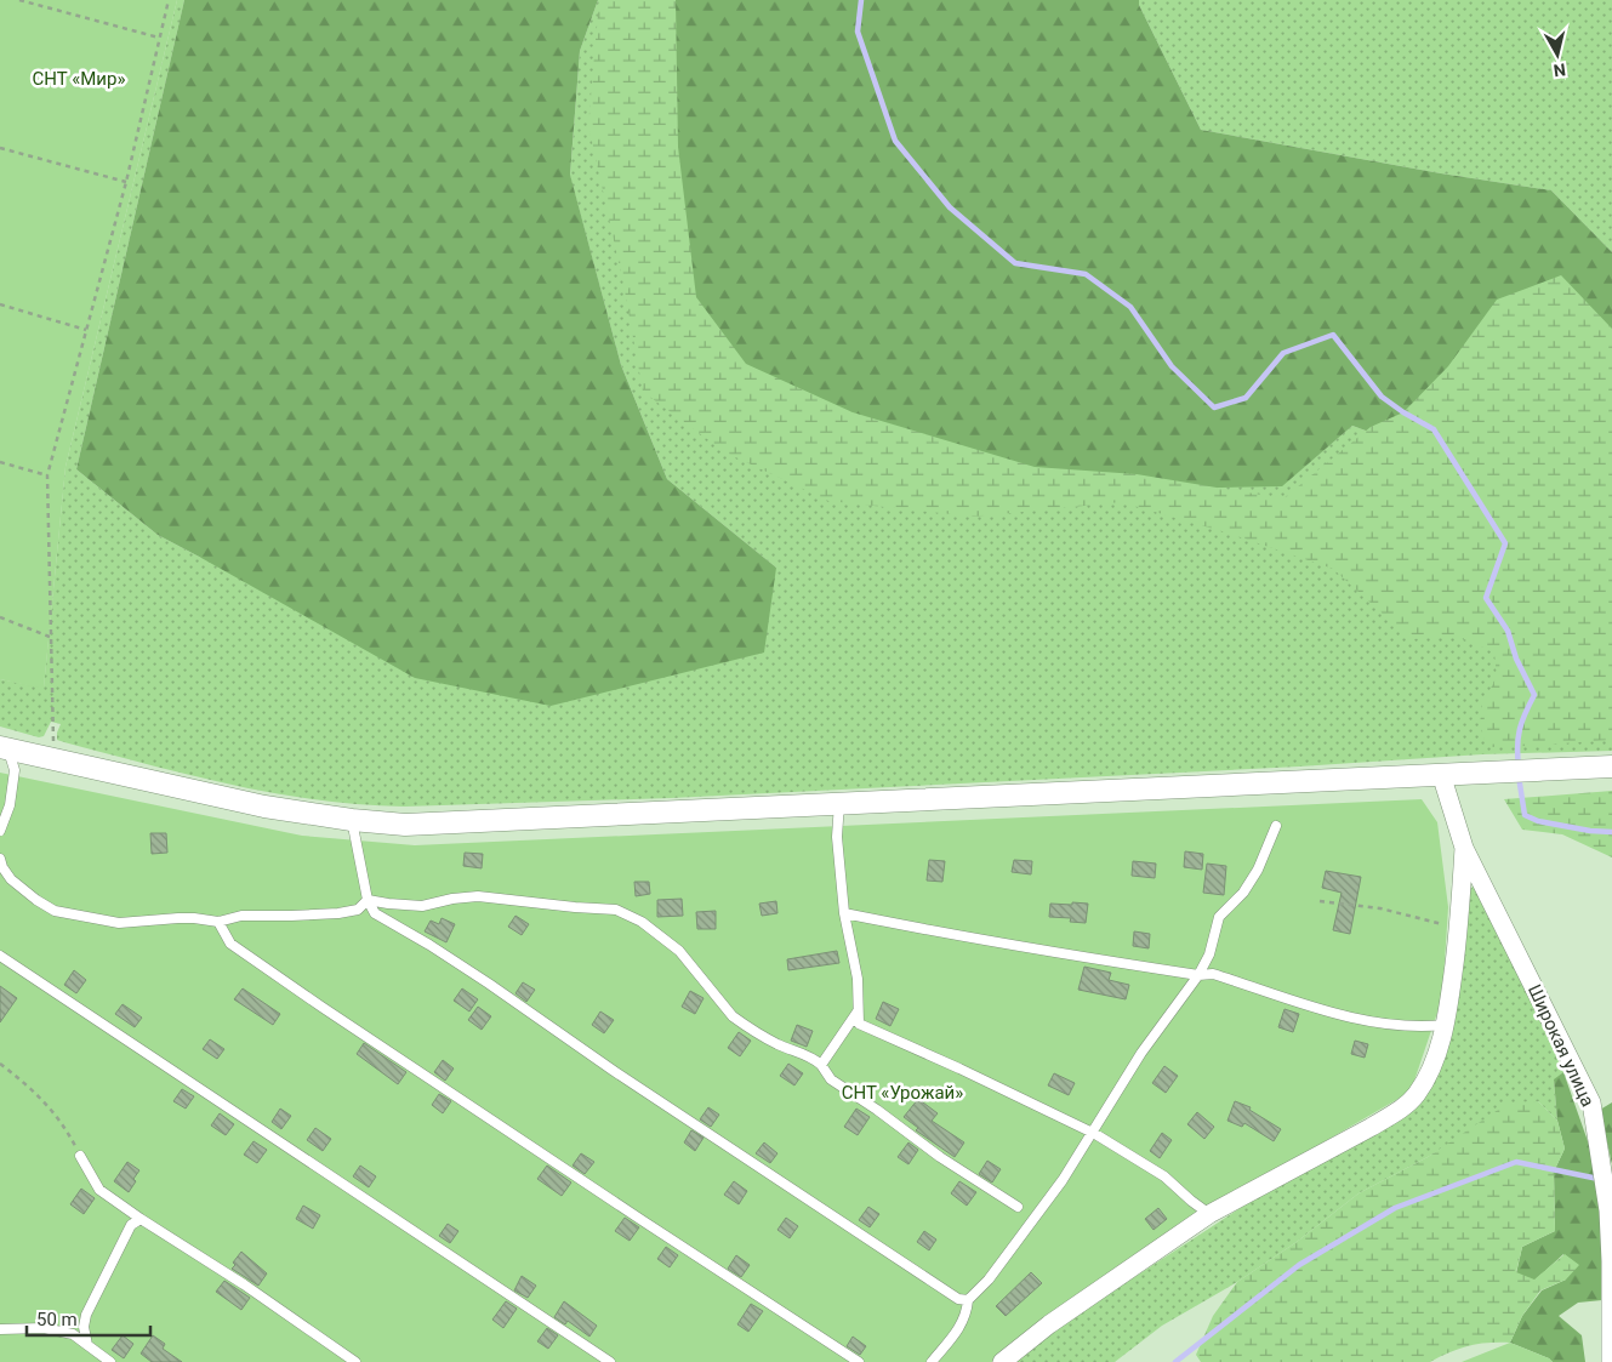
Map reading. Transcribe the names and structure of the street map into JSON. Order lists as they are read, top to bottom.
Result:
{
  "streets": {
    "street": ["Широкая улица"]
  },
  "parks": ["СНТ «Мир»", "СНТ «Урожай»"],
  "scale_bar": "50 m",
  "north": "bottom"
}
